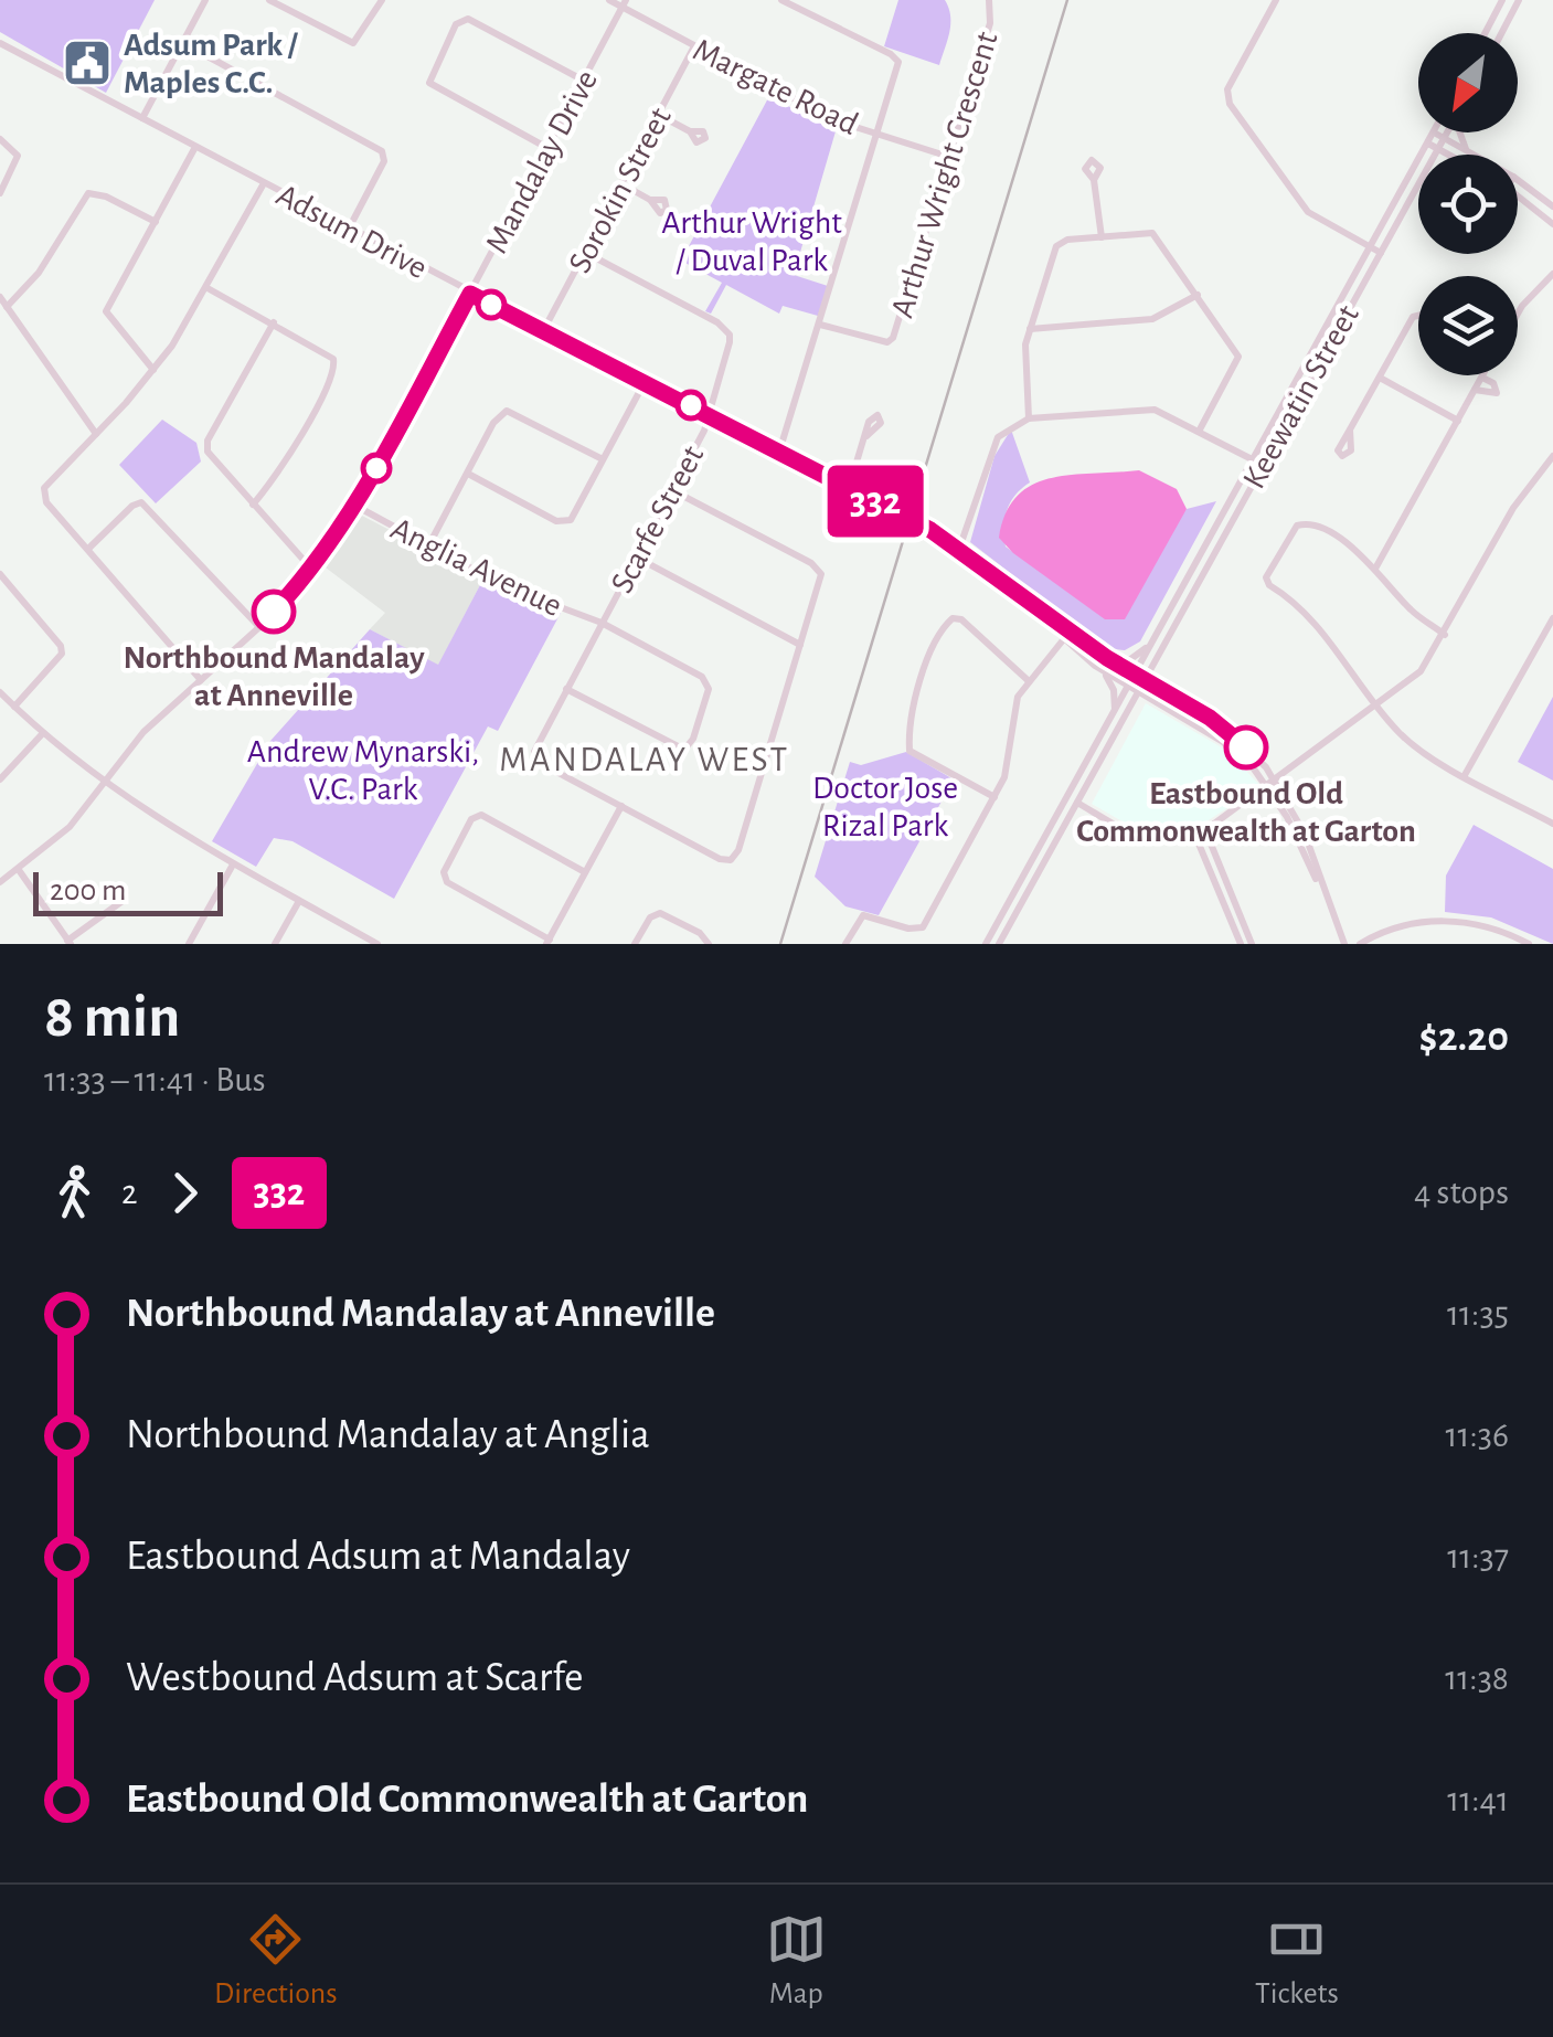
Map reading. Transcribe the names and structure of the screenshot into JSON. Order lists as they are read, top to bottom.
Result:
{
  "streets": {
    "street": [
      "Margate Road",
      "Mandalay Drive",
      "Arthur Wright Crescent",
      "Sorokin Street",
      "Adsum Drive",
      "Keewatin Street",
      "Scarfe Street",
      "Anglia Avenue"
    ]
  },
  "crossings": [
    ["Margate Road", "Mandalay Drive"],
    ["Margate Road", "Arthur Wright Crescent"],
    ["Margate Road", "Sorokin Street"],
    ["Mandalay Drive", "Adsum Drive"],
    ["Mandalay Drive", "Anglia Avenue"],
    ["Sorokin Street", "Adsum Drive"],
    ["Sorokin Street", "Scarfe Street"],
    ["Adsum Drive", "Keewatin Street"],
    ["Adsum Drive", "Scarfe Street"],
    ["Scarfe Street", "Anglia Avenue"]
  ],
  "districts": ["MANDALAY WEST"],
  "parks": ["Arthur Wright / Duval Park", "Andrew Mynarski, V.C. Park", "Doctor Jose Rizal Park"],
  "places": {
    "public building": ["Adsum Park / Maples C.C."],
    "other": ["Northbound Mandalay at Anneville", "Eastbound Old Commonwealth at Garton"]
  },
  "lines": ["bus line 332"],
  "scale_bar": "200 m",
  "north": "bottom left",
  "page": {
    "on_map": "332",
    "scale": "200 m",
    "heading": ["8 min", "11:33 – 11:41 · Bus", "$2.20"],
    "legs": ["2", "332", "4 stops"],
    "list": [
      {
        "name": "Northbound Mandalay at Anneville",
        "value": "11:35"
      },
      {
        "name": "Northbound Mandalay at Anglia",
        "value": "11:36"
      },
      {
        "name": "Eastbound Adsum at Mandalay",
        "value": "11:37"
      },
      {
        "name": "Westbound Adsum at Scarfe",
        "value": "11:38"
      },
      {
        "name": "Eastbound Old Commonwealth at Garton",
        "value": "11:41"
      }
    ],
    "tabs": ["Directions", "Map", "Tickets"]
  }
}
